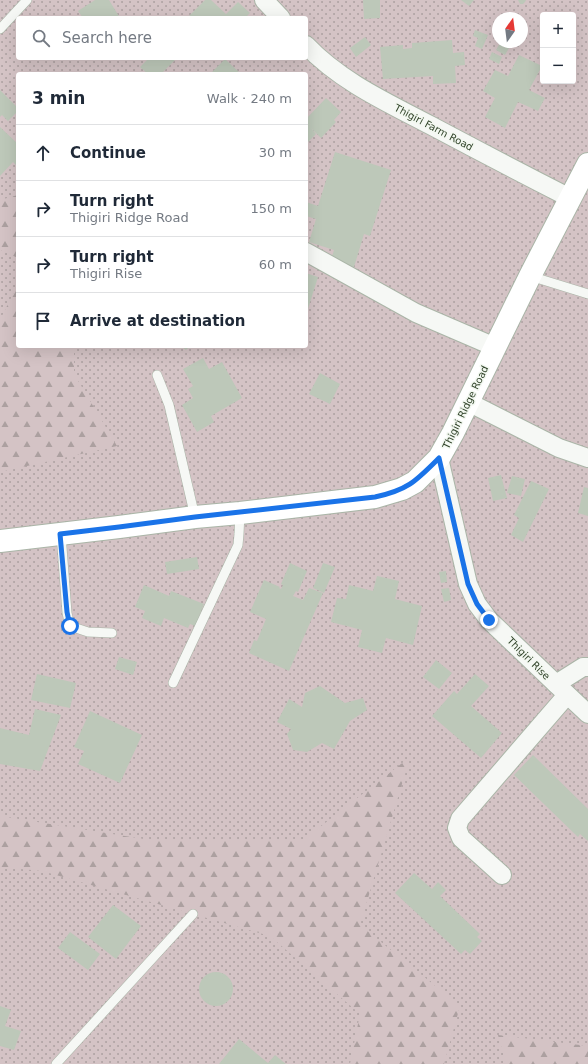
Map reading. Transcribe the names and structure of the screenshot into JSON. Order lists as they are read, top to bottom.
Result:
{
  "streets": {
    "street": ["Thigiri Farm Road", "Thigiri Ridge Road", "Thigiri Rise"]
  },
  "crossings": [
    ["Thigiri Farm Road", "Thigiri Ridge Road"],
    ["Thigiri Ridge Road", "Thigiri Rise"]
  ],
  "north": "top",
  "page": {
    "map_buttons": ["+", "−"],
    "search": "Search here",
    "heading": ["3 min", "Walk · 240 m"],
    "list": [
      ["Continue", "30 m"],
      ["Turn right", "Thigiri Ridge Road", "150 m"],
      ["Turn right", "Thigiri Rise", "60 m"],
      "Arrive at destination"
    ]
  }
}
